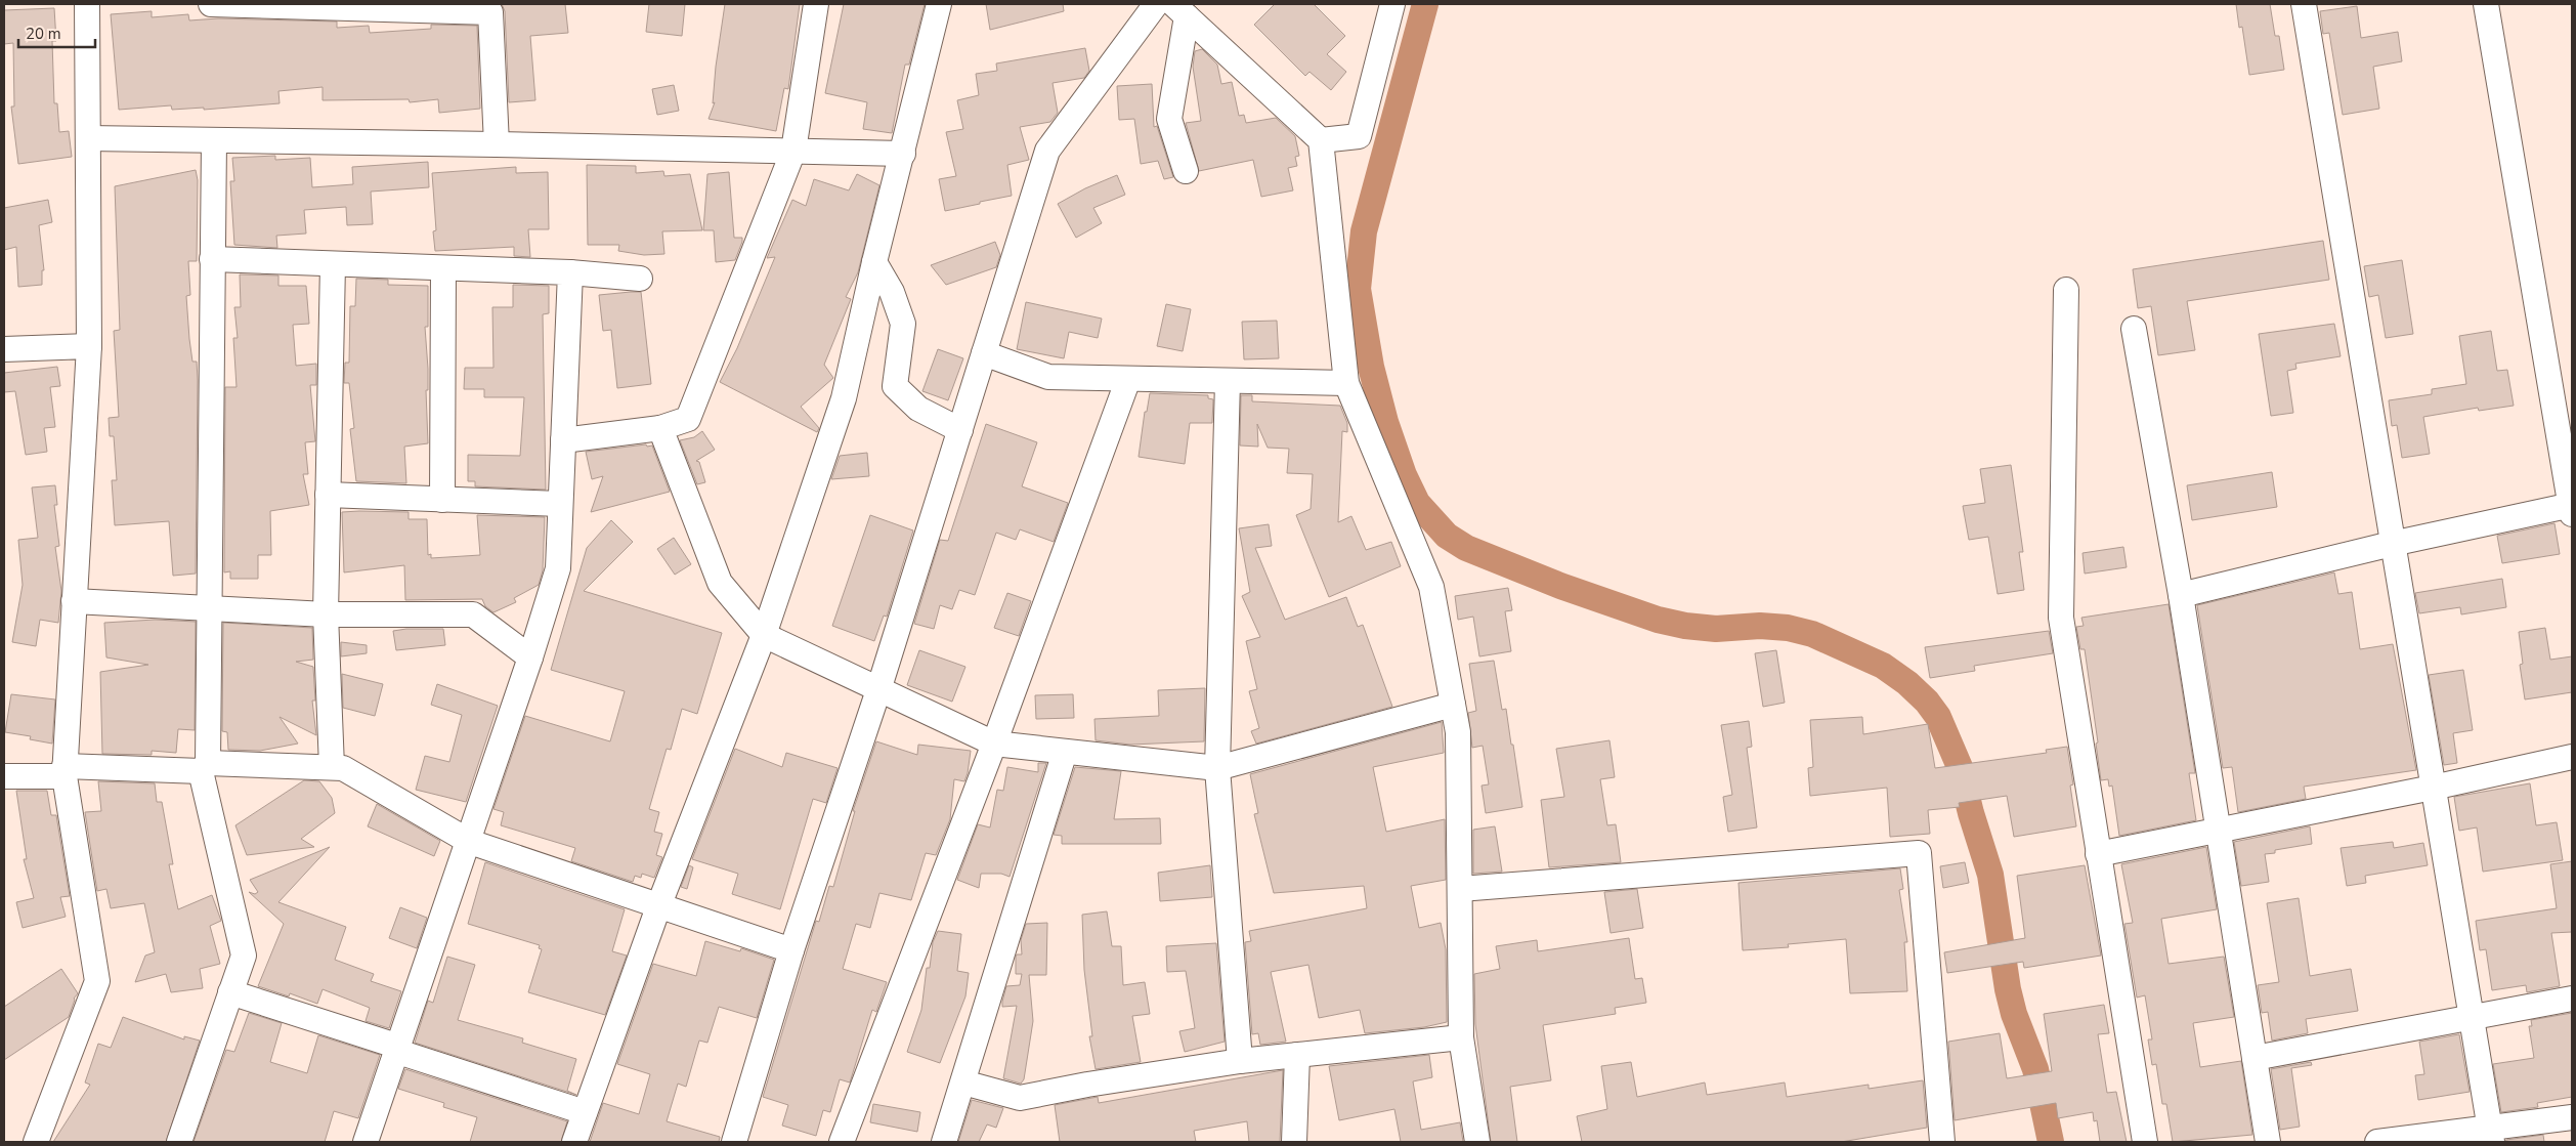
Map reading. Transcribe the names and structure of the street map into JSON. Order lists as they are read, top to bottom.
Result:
{
  "scale_bar": "20 m"
}
